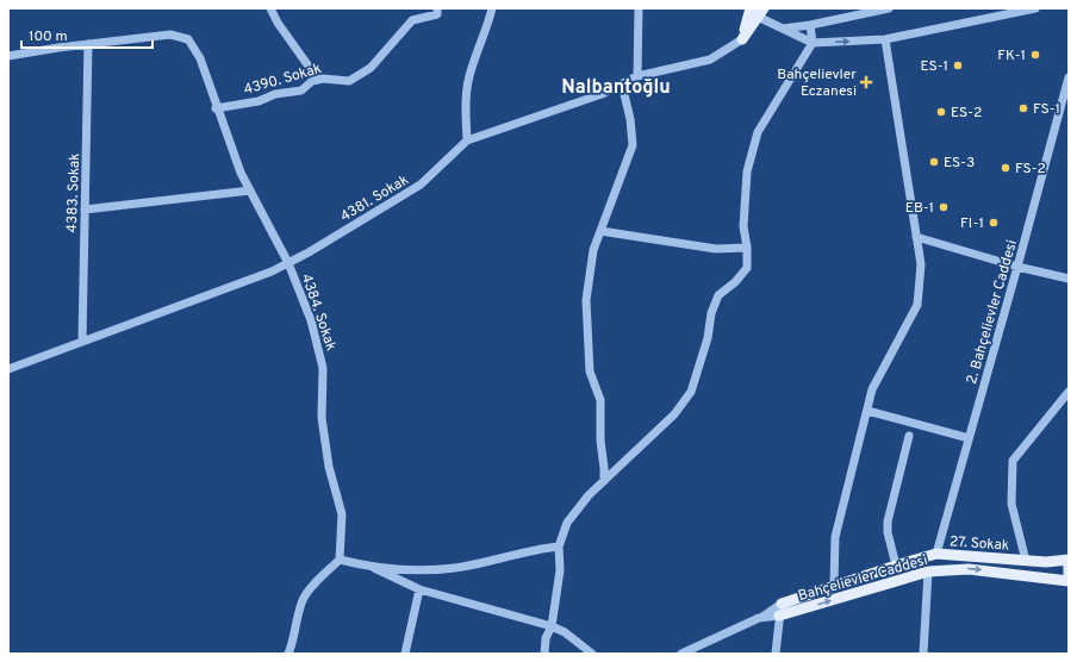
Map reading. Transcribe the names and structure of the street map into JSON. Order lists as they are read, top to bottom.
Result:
{
  "streets": {
    "main road": ["27. Sokak", "Bahçelievler Caddesi"],
    "street": [
      "4390. Sokak",
      "4383. Sokak",
      "4381. Sokak",
      "4384. Sokak",
      "2. Bahçelievler Caddesi"
    ]
  },
  "crossings": [
    ["4390. Sokak", "4384. Sokak"],
    ["4383. Sokak", "4381. Sokak"],
    ["4383. Sokak", "4384. Sokak"],
    ["4381. Sokak", "4384. Sokak"],
    ["2. Bahçelievler Caddesi", "27. Sokak"]
  ],
  "one_way": ["Bahçelievler Caddesi"],
  "districts": ["Nalbantoğlu"],
  "places": {
    "other": [
      "FK-1",
      "ES-1",
      "FS-1",
      "ES-2",
      "ES-3",
      "FS-2",
      "EB-1",
      "FI-1"
    ],
    "health": ["Bahçelievler Eczanesi"]
  },
  "scale_bar": "100 m"
}
